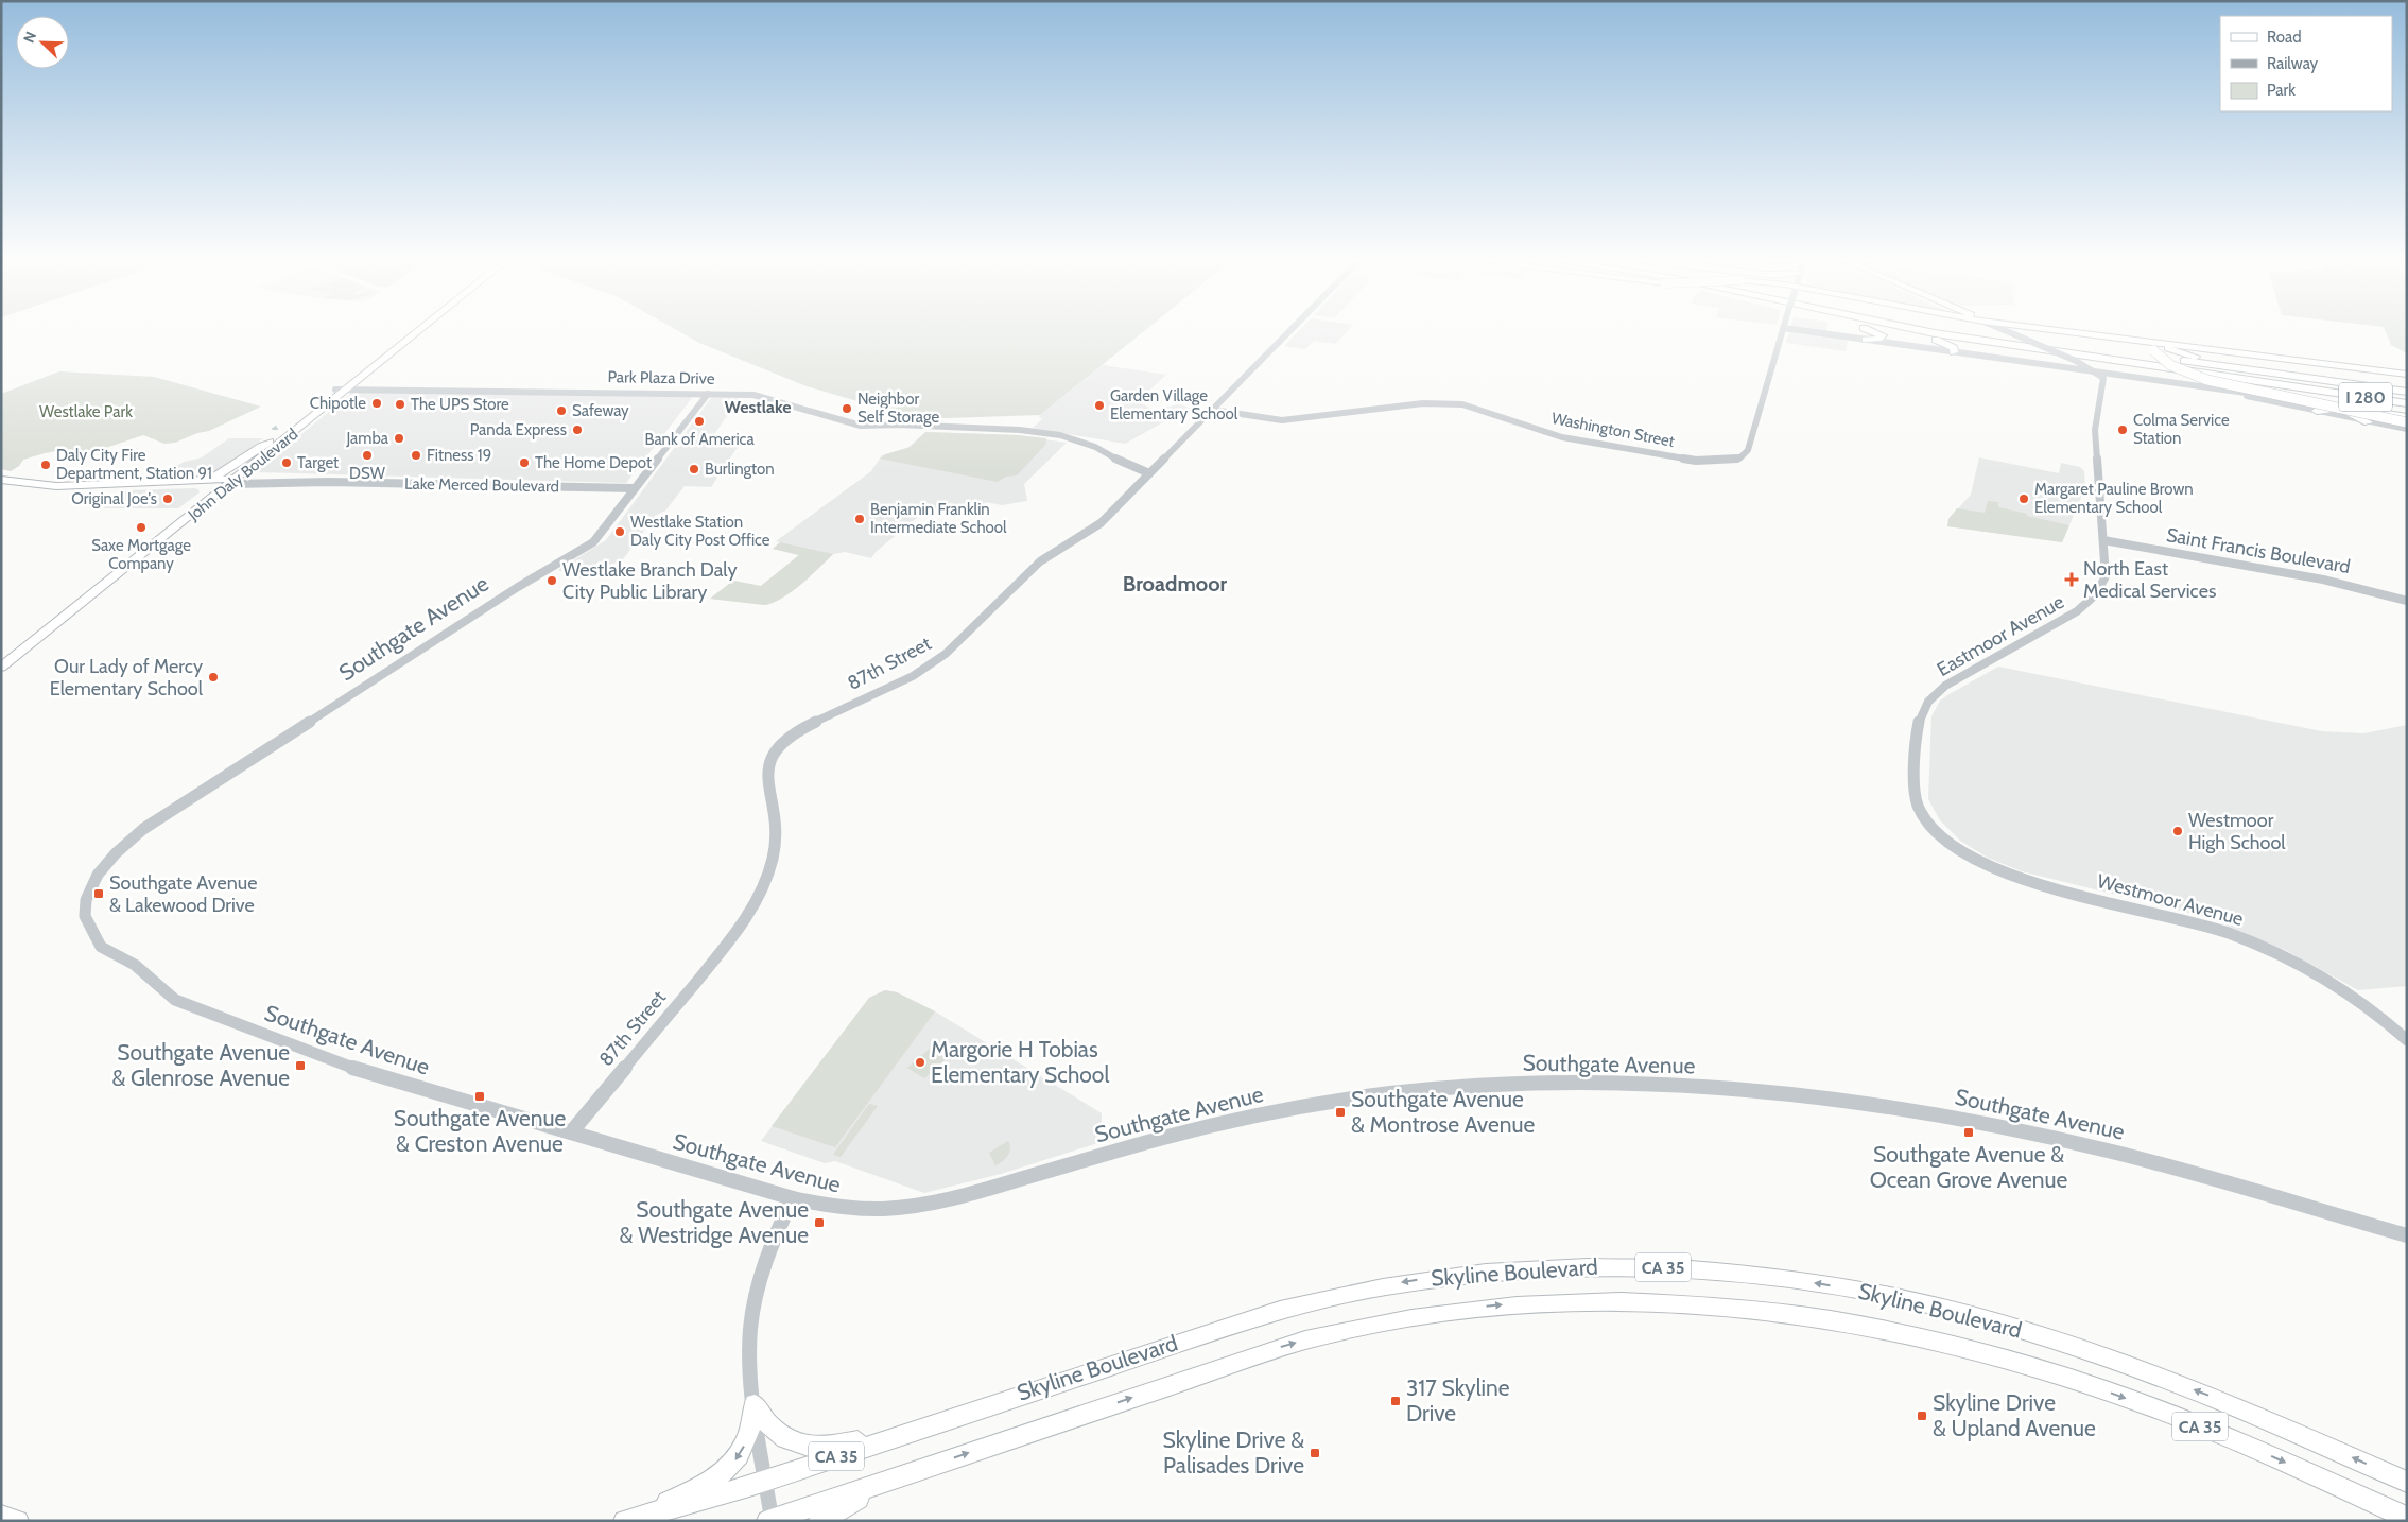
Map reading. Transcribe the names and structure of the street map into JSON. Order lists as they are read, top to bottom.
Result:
{
  "streets": {
    "highway": ["I 280"],
    "main road": [
      "John Daly Boulevard",
      "Lake Merced Boulevard",
      "CA 35",
      "Skyline Boulevard"
    ],
    "street": [
      "Park Plaza Drive",
      "Washington Street",
      "Saint Francis Boulevard",
      "Southgate Avenue",
      "Eastmoor Avenue",
      "87th Street",
      "Westmoor Avenue"
    ]
  },
  "crossings": [
    ["Park Plaza Drive", "John Daly Boulevard"],
    ["Park Plaza Drive", "Southgate Avenue"],
    ["Park Plaza Drive", "87th Street"],
    ["Washington Street", "87th Street"],
    ["John Daly Boulevard", "Lake Merced Boulevard"],
    ["Lake Merced Boulevard", "Southgate Avenue"],
    ["Saint Francis Boulevard", "Eastmoor Avenue"],
    ["Southgate Avenue", "87th Street"],
    ["Eastmoor Avenue", "Westmoor Avenue"]
  ],
  "districts": ["Westlake", "Broadmoor"],
  "parks": ["Westlake Park"],
  "places": {
    "other": [
      "Chipotle",
      "The UPS Store",
      "Garden Village Elementary School",
      "Neighbor Self Storage",
      "Safeway",
      "Bank of America",
      "Panda Express",
      "Colma Service Station",
      "Jamba",
      "DSW",
      "Fitness 19",
      "Target",
      "The Home Depot",
      "Daly City Fire Department, Station 91",
      "Burlington",
      "Original Joe's",
      "Margaret Pauline Brown Elementary School",
      "Benjamin Franklin Intermediate School",
      "Saxe Mortgage Company",
      "Westlake Station Daly City Post Office",
      "Westlake Branch Daly City Public Library",
      "Our Lady of Mercy Elementary School",
      "Westmoor High School",
      "Margorie H Tobias Elementary School"
    ],
    "health": ["North East Medical Services"],
    "transit": [
      "Southgate Avenue & Lakewood Drive",
      "Southgate Avenue & Glenrose Avenue",
      "Southgate Avenue & Creston Avenue",
      "Southgate Avenue & Montrose Avenue",
      "Southgate Avenue & Ocean Grove Avenue",
      "Southgate Avenue & Westridge Avenue",
      "317 Skyline Drive",
      "Skyline Drive & Upland Avenue",
      "Skyline Drive & Palisades Drive"
    ]
  },
  "legend": ["Road", "Railway", "Park"],
  "north": "top left"
}
